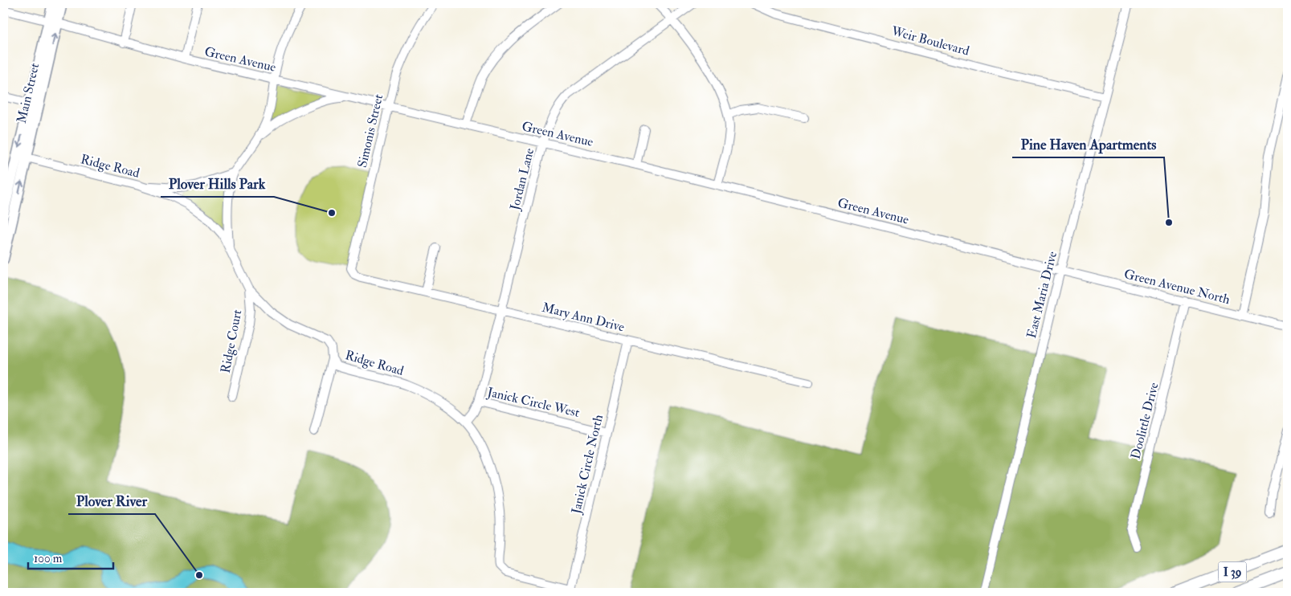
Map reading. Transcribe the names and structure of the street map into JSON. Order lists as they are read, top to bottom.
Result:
{
  "streets": {
    "highway": ["I 39"],
    "main road": ["Main Street"],
    "street": [
      "Weir Boulevard",
      "Green Avenue",
      "Simonis Street",
      "Ridge Road",
      "Jordan Lane",
      "Green Avenue North",
      "East Maria Drive",
      "Mary Ann Drive",
      "Ridge Court",
      "Janick Circle West",
      "Doolittle Drive",
      "Janick Circle North"
    ]
  },
  "crossings": [
    ["Weir Boulevard", "East Maria Drive"],
    ["Green Avenue", "Main Street"],
    ["Green Avenue", "Simonis Street"],
    ["Green Avenue", "Jordan Lane"],
    ["Green Avenue", "Green Avenue North"],
    ["Green Avenue", "East Maria Drive"],
    ["Main Street", "Ridge Road"],
    ["Simonis Street", "Mary Ann Drive"],
    ["Ridge Road", "Jordan Lane"],
    ["Ridge Road", "Ridge Court"],
    ["Ridge Road", "Janick Circle North"],
    ["Jordan Lane", "Mary Ann Drive"],
    ["Jordan Lane", "Janick Circle West"],
    ["Green Avenue North", "East Maria Drive"],
    ["Green Avenue North", "Doolittle Drive"],
    ["Mary Ann Drive", "Janick Circle North"],
    ["Janick Circle West", "Janick Circle North"]
  ],
  "places": ["Plover Hills Park", "Pine Haven Apartments", "Plover River"],
  "scale_bar": "100 m"
}
